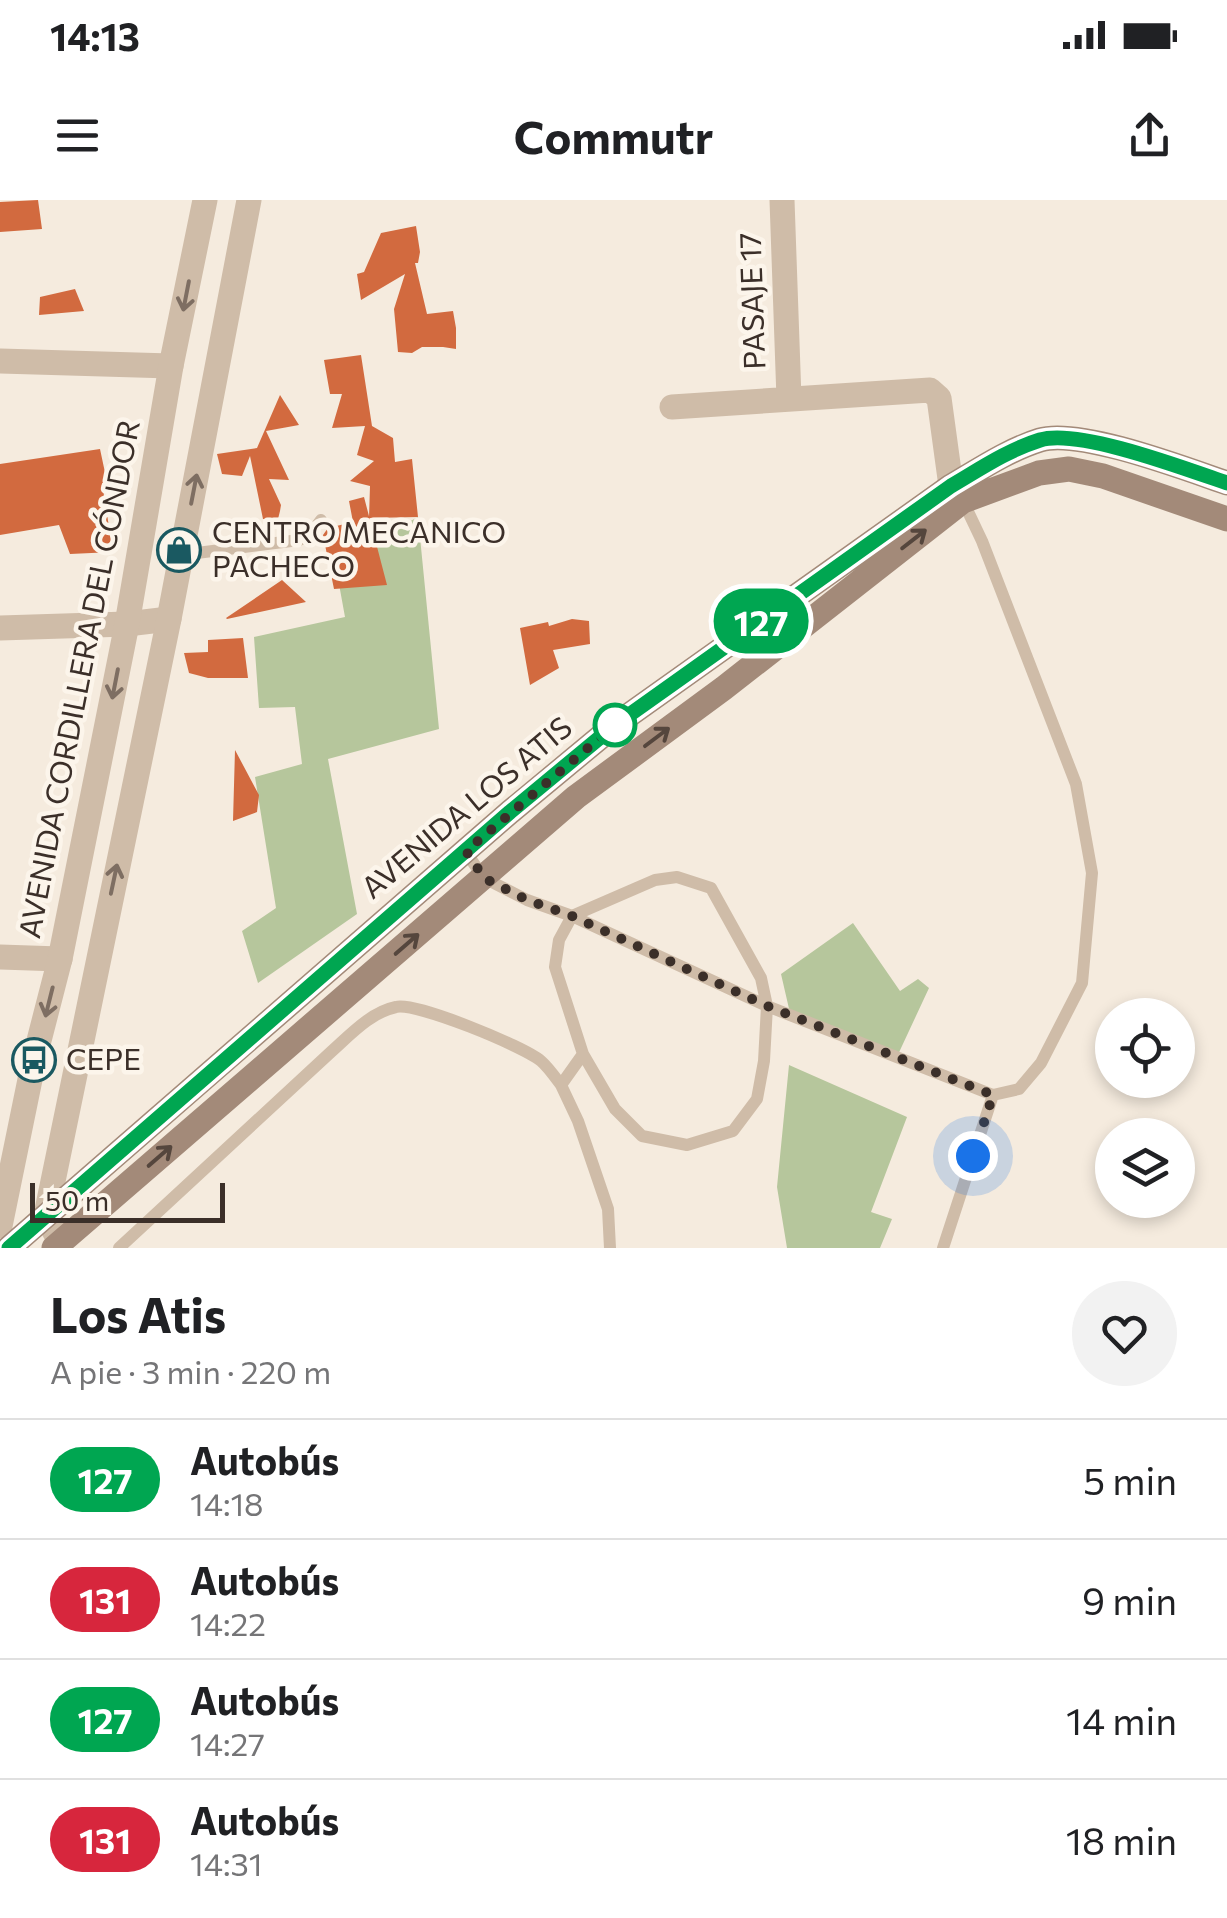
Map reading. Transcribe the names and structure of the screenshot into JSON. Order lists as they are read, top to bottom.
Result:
{
  "streets": {
    "main road": ["AVENIDA LOS ATIS"],
    "street": ["PASAJE 17", "AVENIDA CORDILLERA DEL CÓNDOR"]
  },
  "places": {
    "shop": ["CENTRO MECANICO PACHECO"],
    "bus stop": ["CEPE"]
  },
  "lines": ["bus line 127"],
  "scale_bar": "50 m",
  "page": {
    "status": "14:13",
    "header": "Commutr",
    "on_map": "127",
    "scale": "50 m",
    "heading": ["Los Atis", "A pie · 3 min · 220 m"],
    "list": [
      {
        "mark": "127",
        "name": "Autobús",
        "note": "14:18",
        "value": "5 min"
      },
      {
        "mark": "131",
        "name": "Autobús",
        "note": "14:22",
        "value": "9 min"
      },
      {
        "mark": "127",
        "name": "Autobús",
        "note": "14:27",
        "value": "14 min"
      },
      {
        "mark": "131",
        "name": "Autobús",
        "note": "14:31",
        "value": "18 min"
      }
    ]
  }
}
